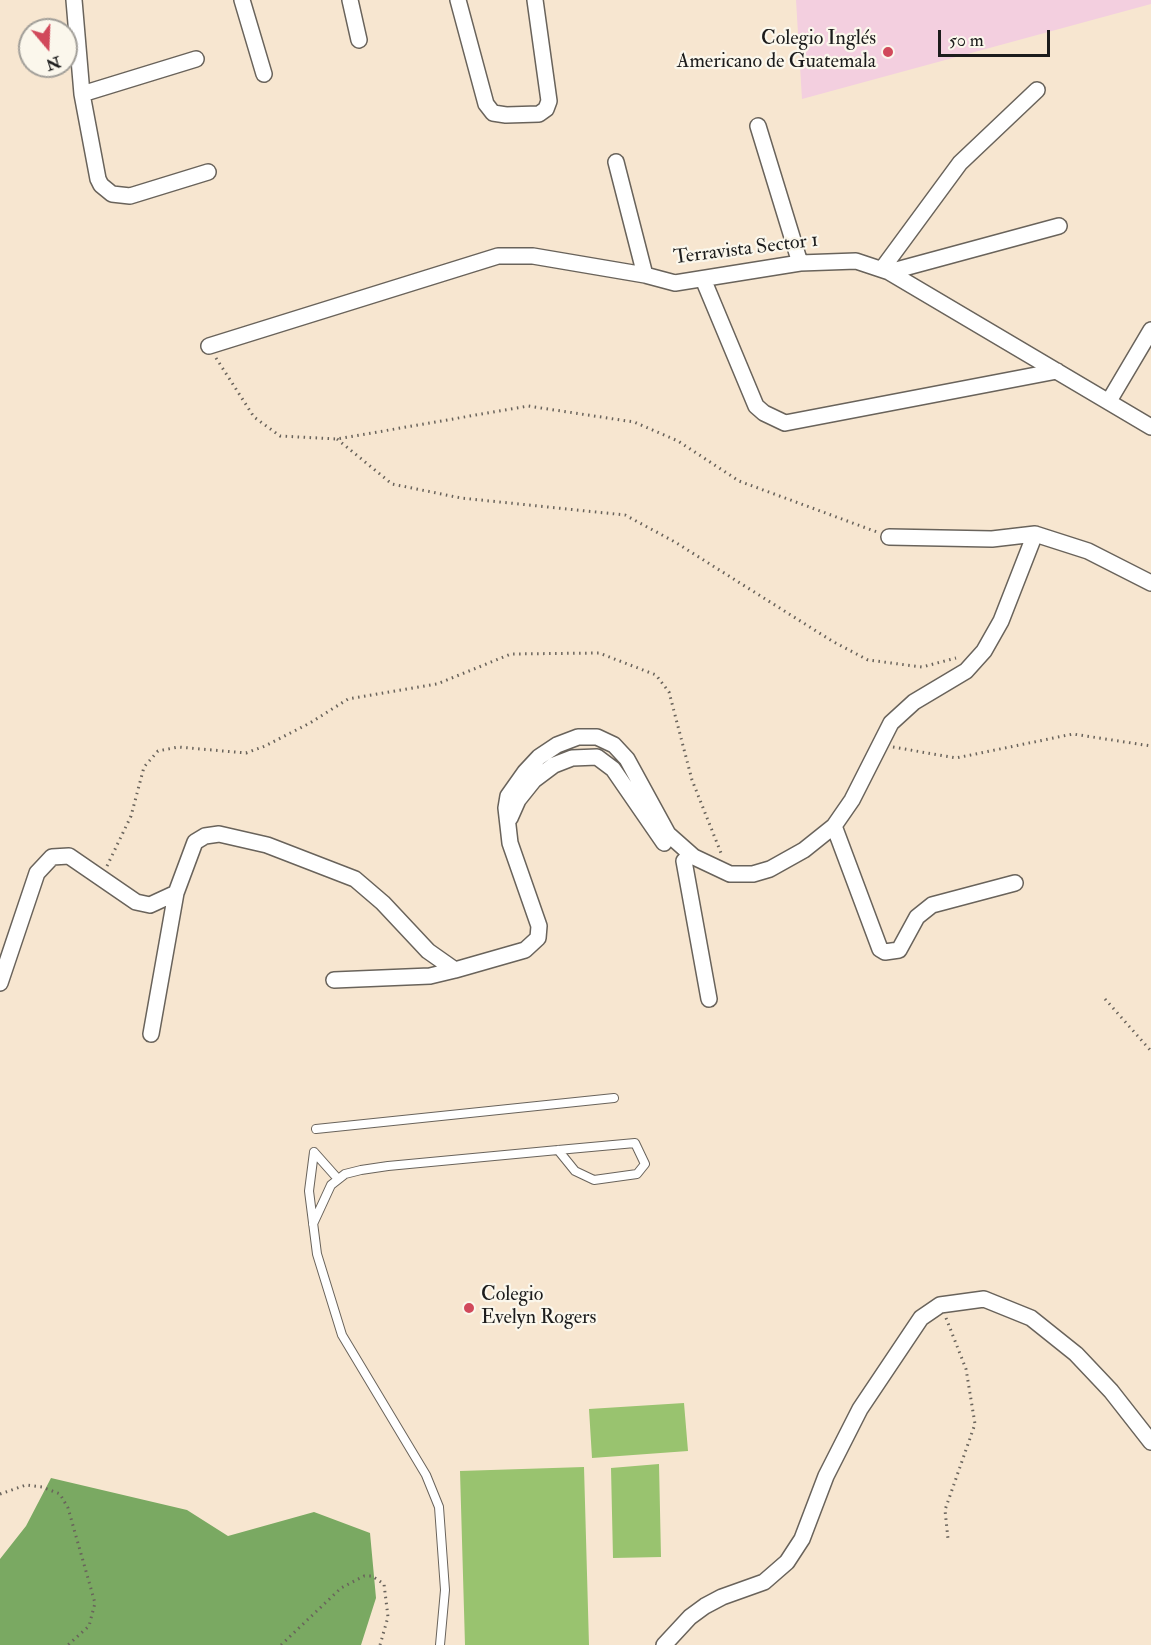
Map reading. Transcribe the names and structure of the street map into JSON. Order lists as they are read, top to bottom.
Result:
{
  "streets": {
    "street": ["Terravista Sector 1"]
  },
  "places": ["Colegio Inglés Americano de Guatemala", "Colegio Evelyn Rogers"],
  "scale_bar": "50 m",
  "north": "bottom"
}
